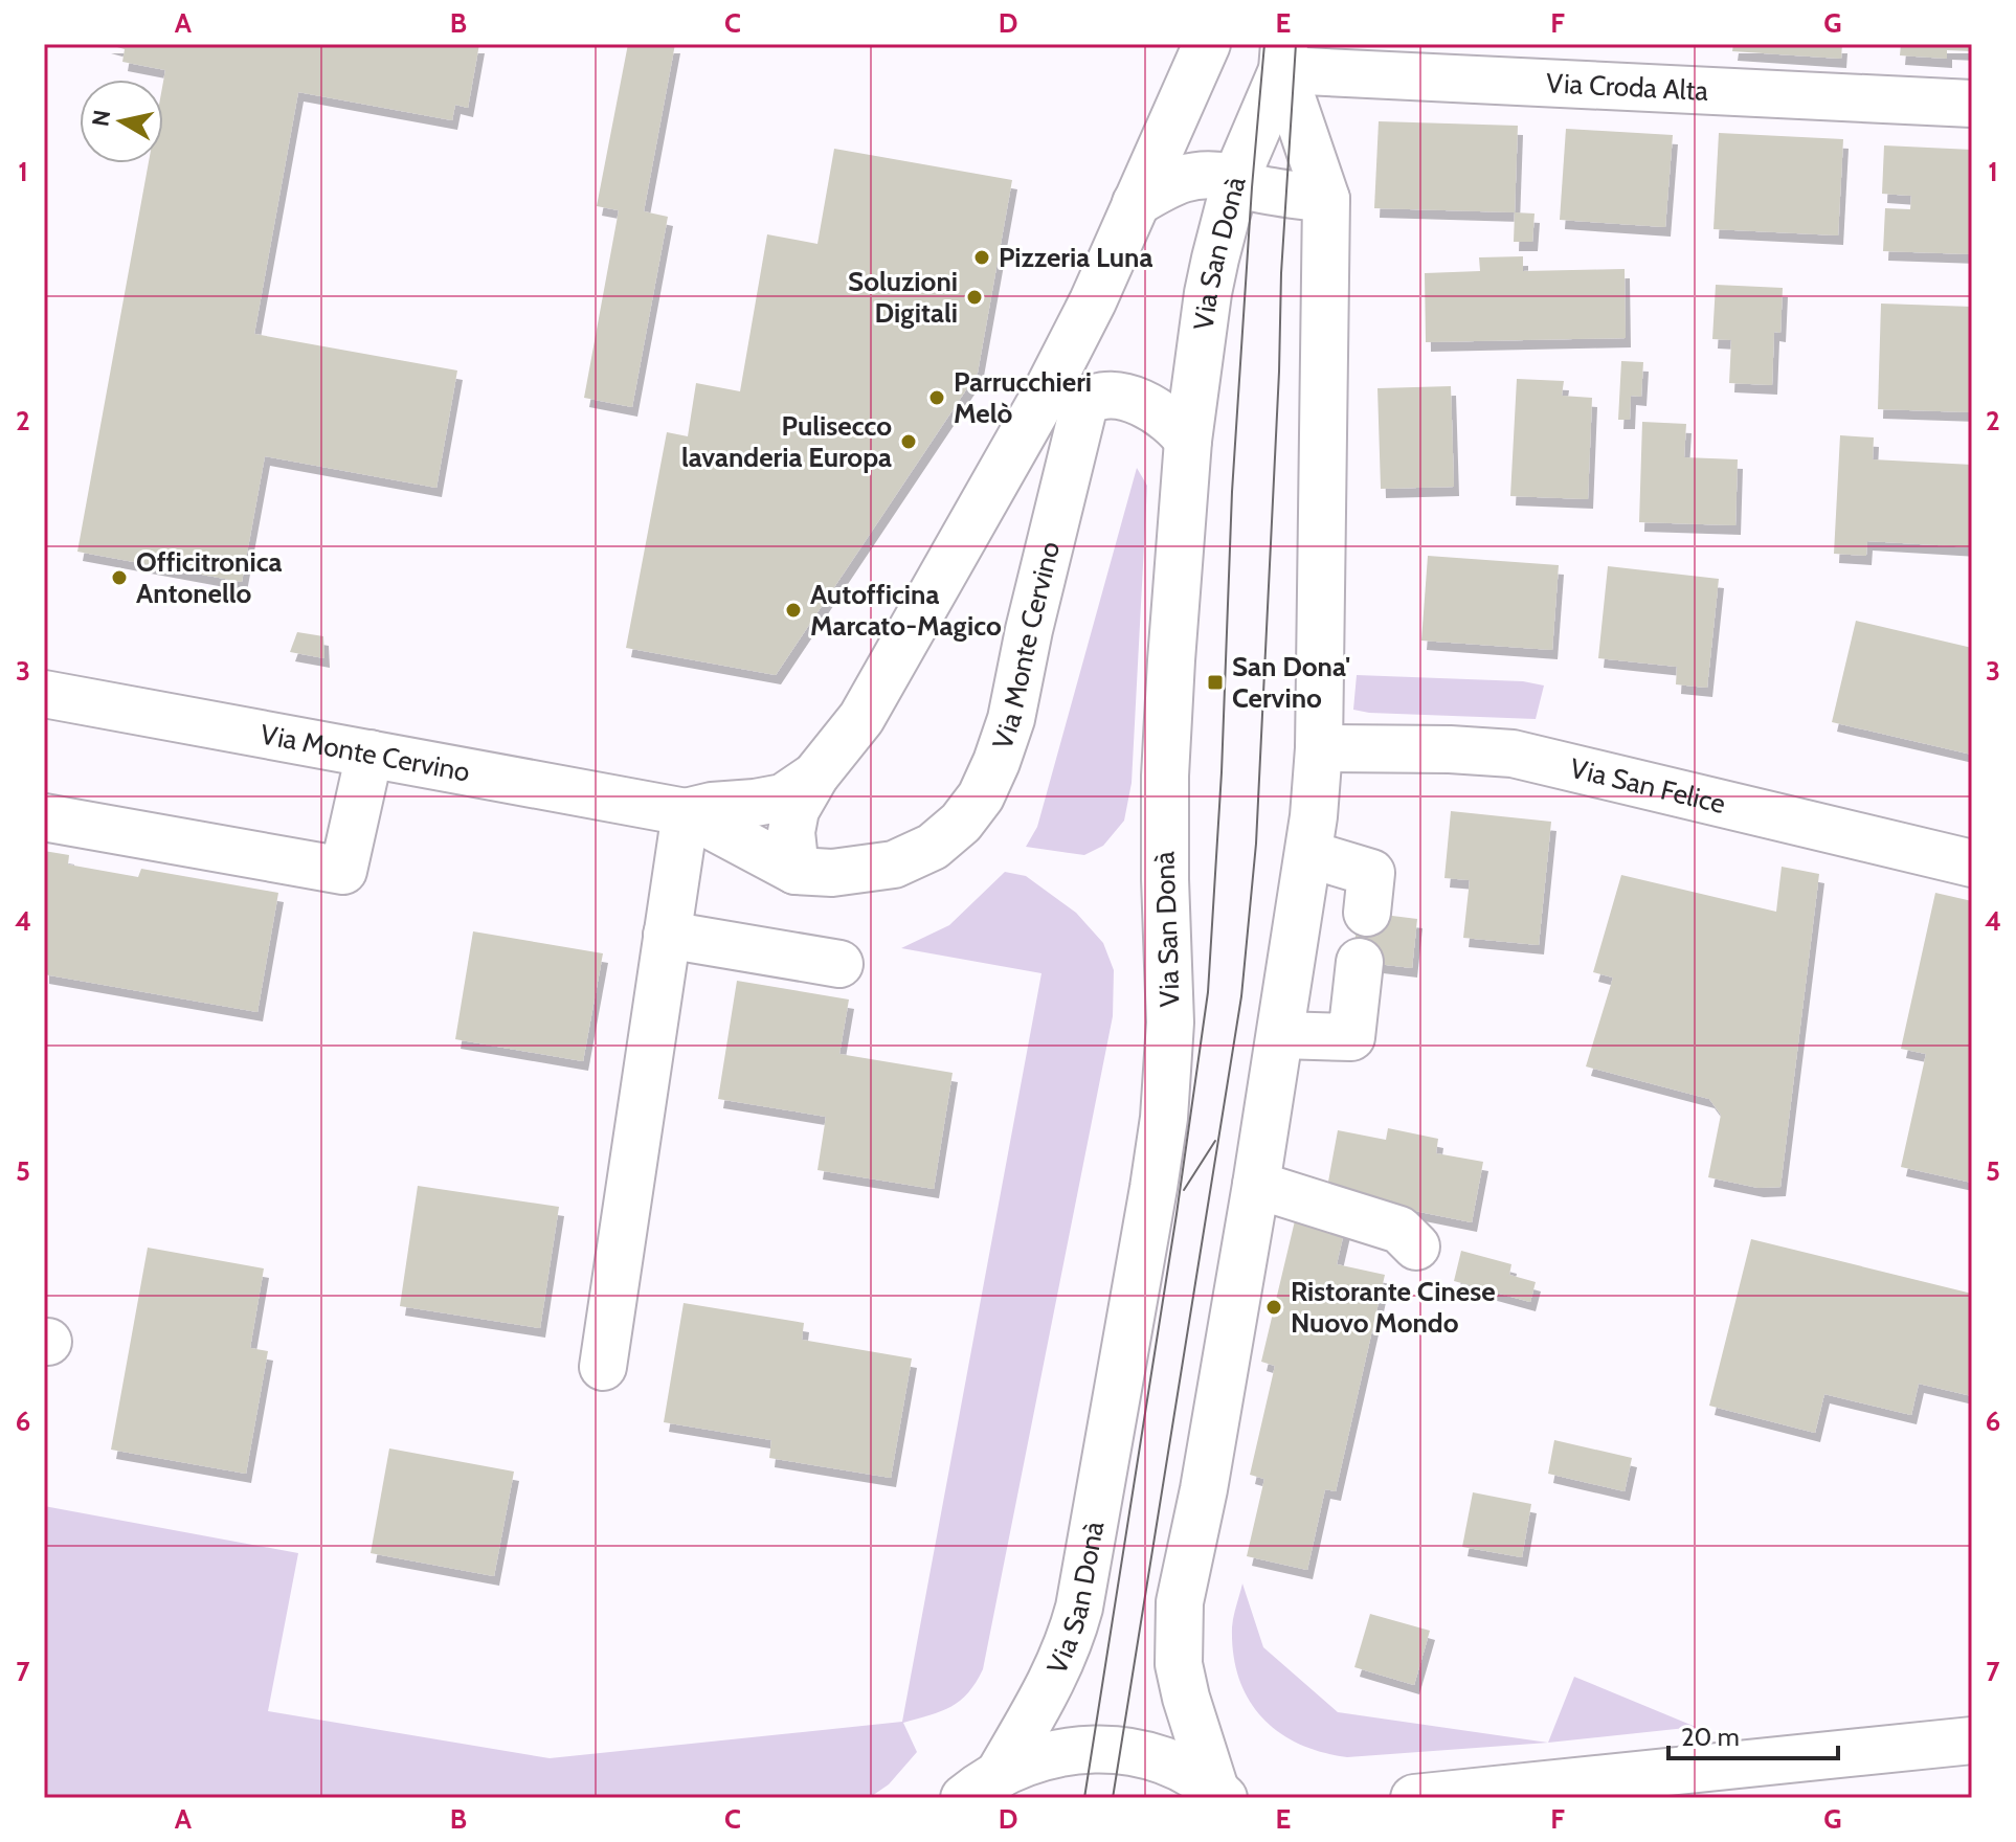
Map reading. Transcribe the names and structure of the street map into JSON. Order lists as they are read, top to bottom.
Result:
{
  "streets": {
    "street": [
      "Via Croda Alta",
      "Via San Donà",
      "Via Monte Cervino",
      "Via San Felice"
    ]
  },
  "crossings": [
    ["Via Croda Alta", "Via San Donà"],
    ["Via San Donà", "Via Monte Cervino"],
    ["Via San Donà", "Via San Felice"]
  ],
  "places": {
    "other": [
      "Pizzeria Luna",
      "Soluzioni Digitali",
      "Parrucchieri Melò",
      "Pulisecco lavanderia Europa",
      "Officitronica Antonello",
      "Autofficina Marcato-Magico",
      "Ristorante Cinese Nuovo Mondo"
    ],
    "transit": ["San Dona' Cervino"]
  },
  "scale_bar": "20 m",
  "north": "left",
  "grid": {
    "columns": [
      "A",
      "B",
      "C",
      "D",
      "E",
      "F",
      "G"
    ],
    "rows": [
      "1",
      "2",
      "3",
      "4",
      "5",
      "6",
      "7"
    ]
  }
}
